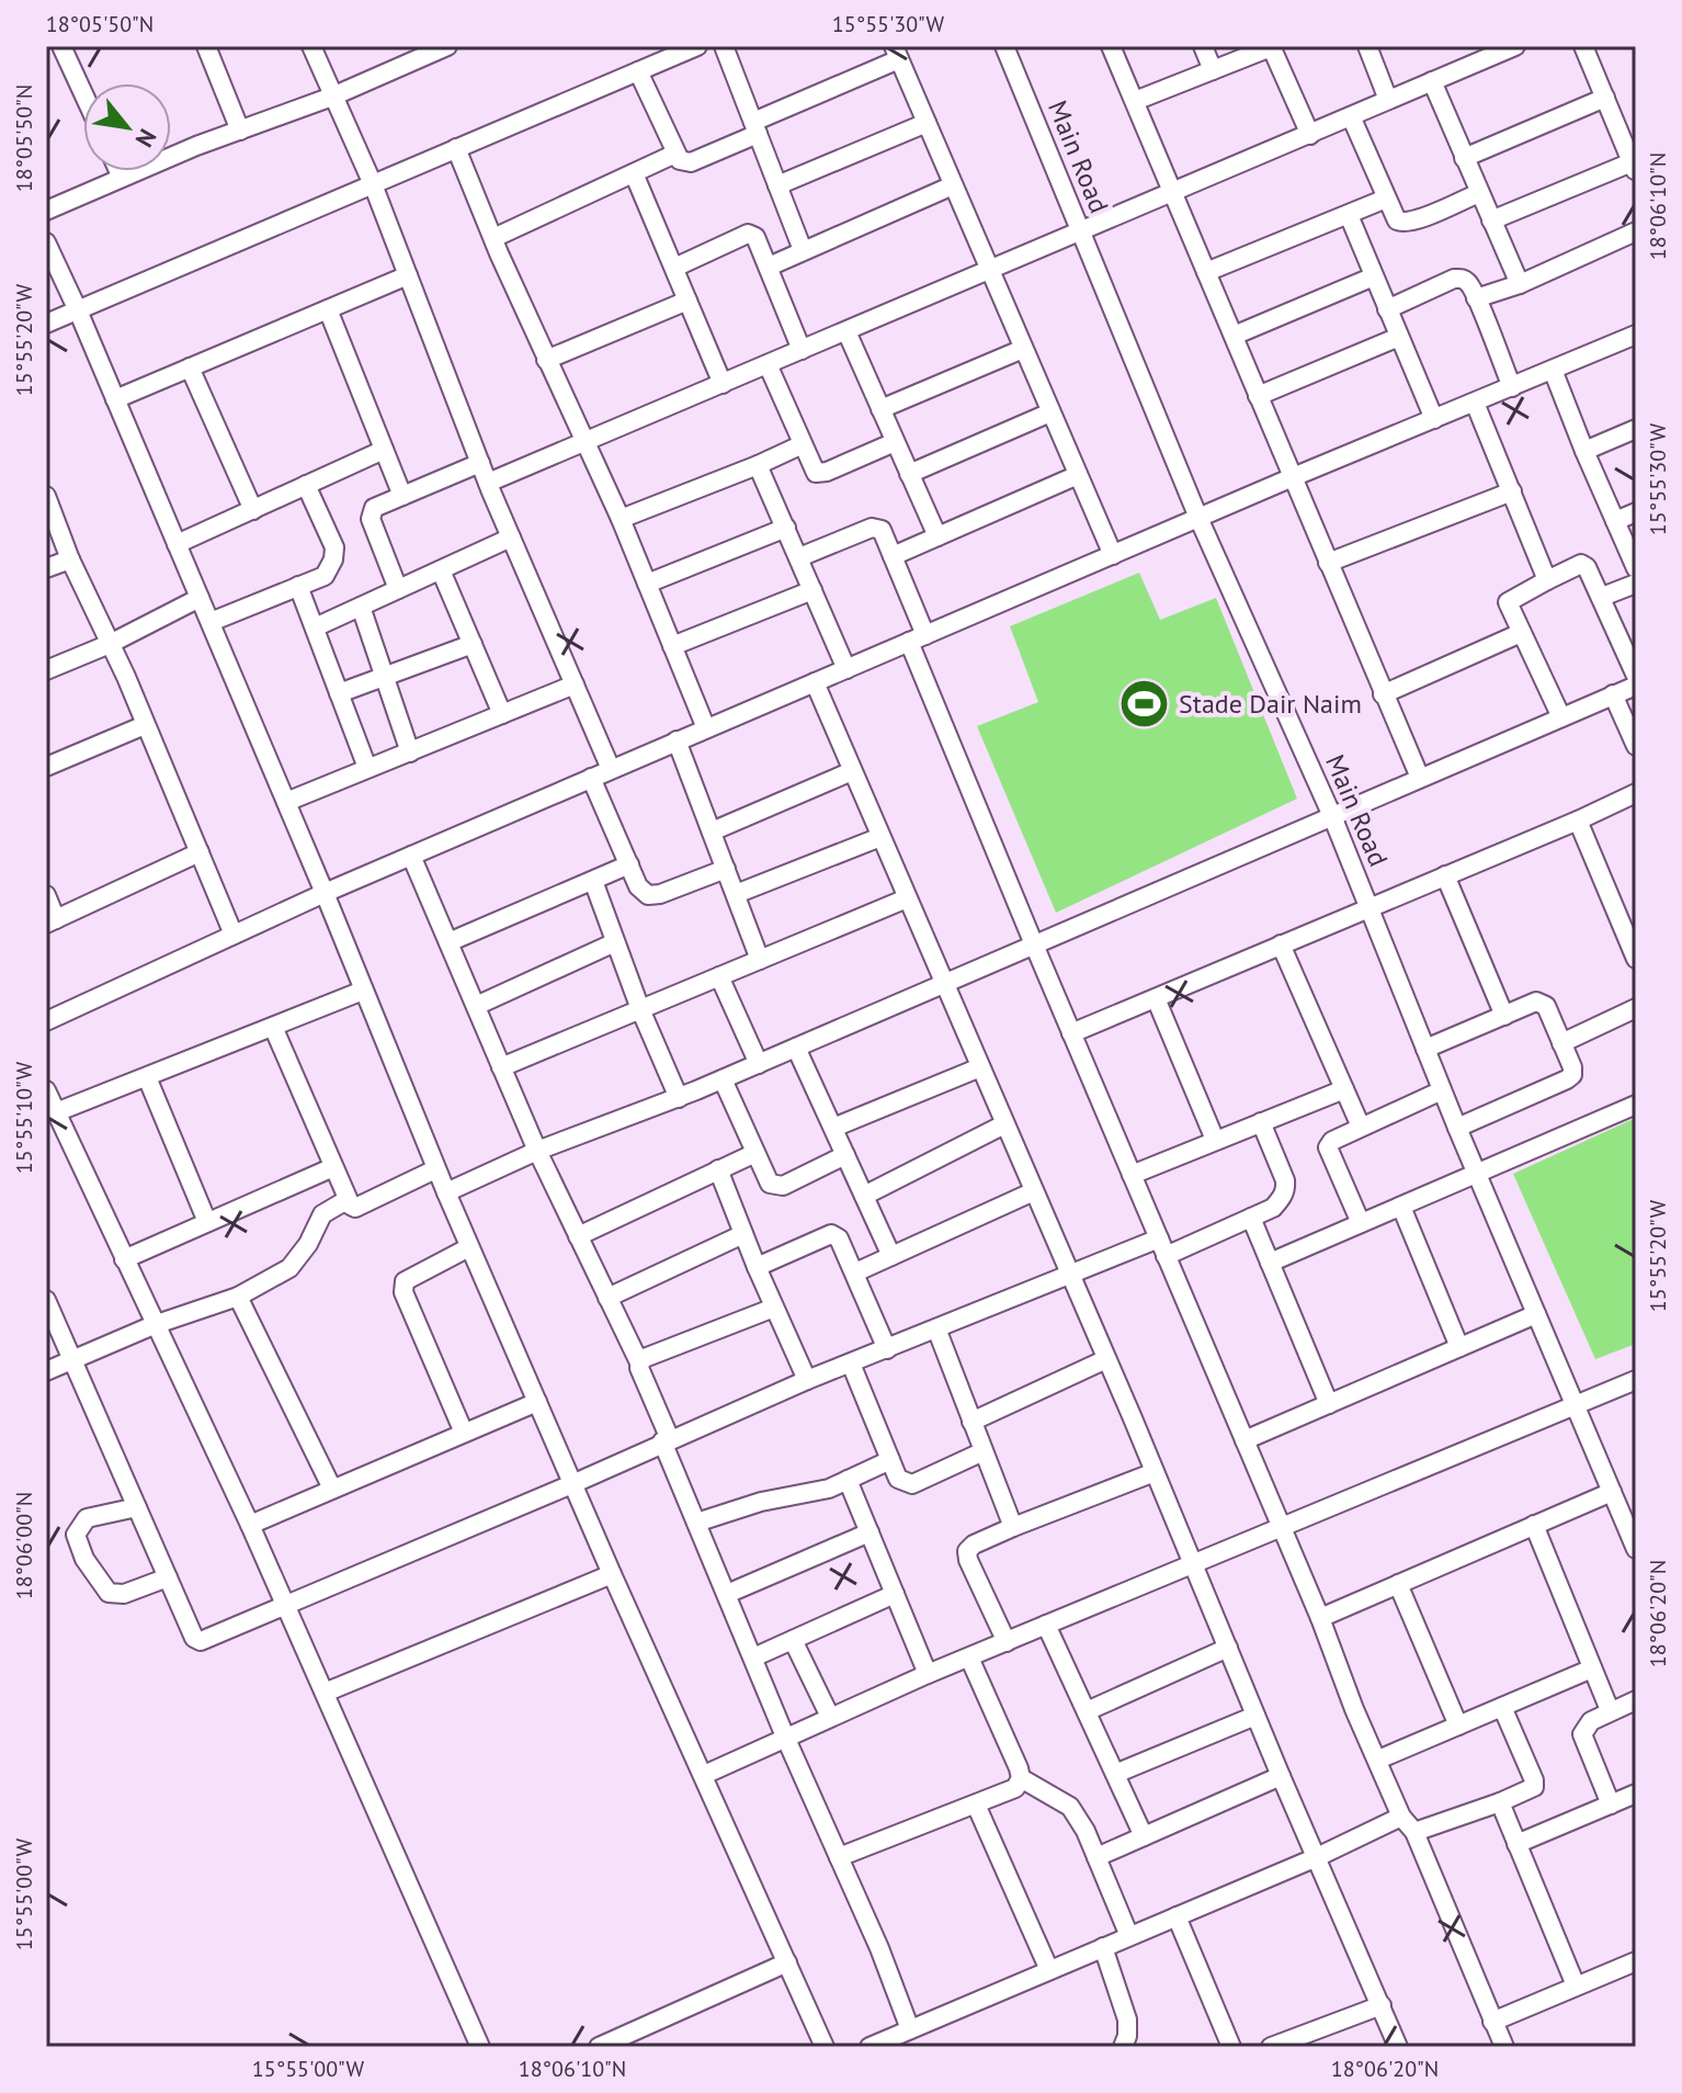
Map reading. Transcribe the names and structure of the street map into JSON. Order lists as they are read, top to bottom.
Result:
{
  "streets": {
    "street": ["Main Road"]
  },
  "places": {
    "sports": ["Stade Dair Naim"]
  },
  "north": "bottom right",
  "coordinates": [
    "18°05'50\"N",
    "15°55'30\"W",
    "18°06'10\"N",
    "15°55'20\"W",
    "15°55'10\"W",
    "18°06'00\"N",
    "18°06'20\"N",
    "15°55'00\"W"
  ]
}
